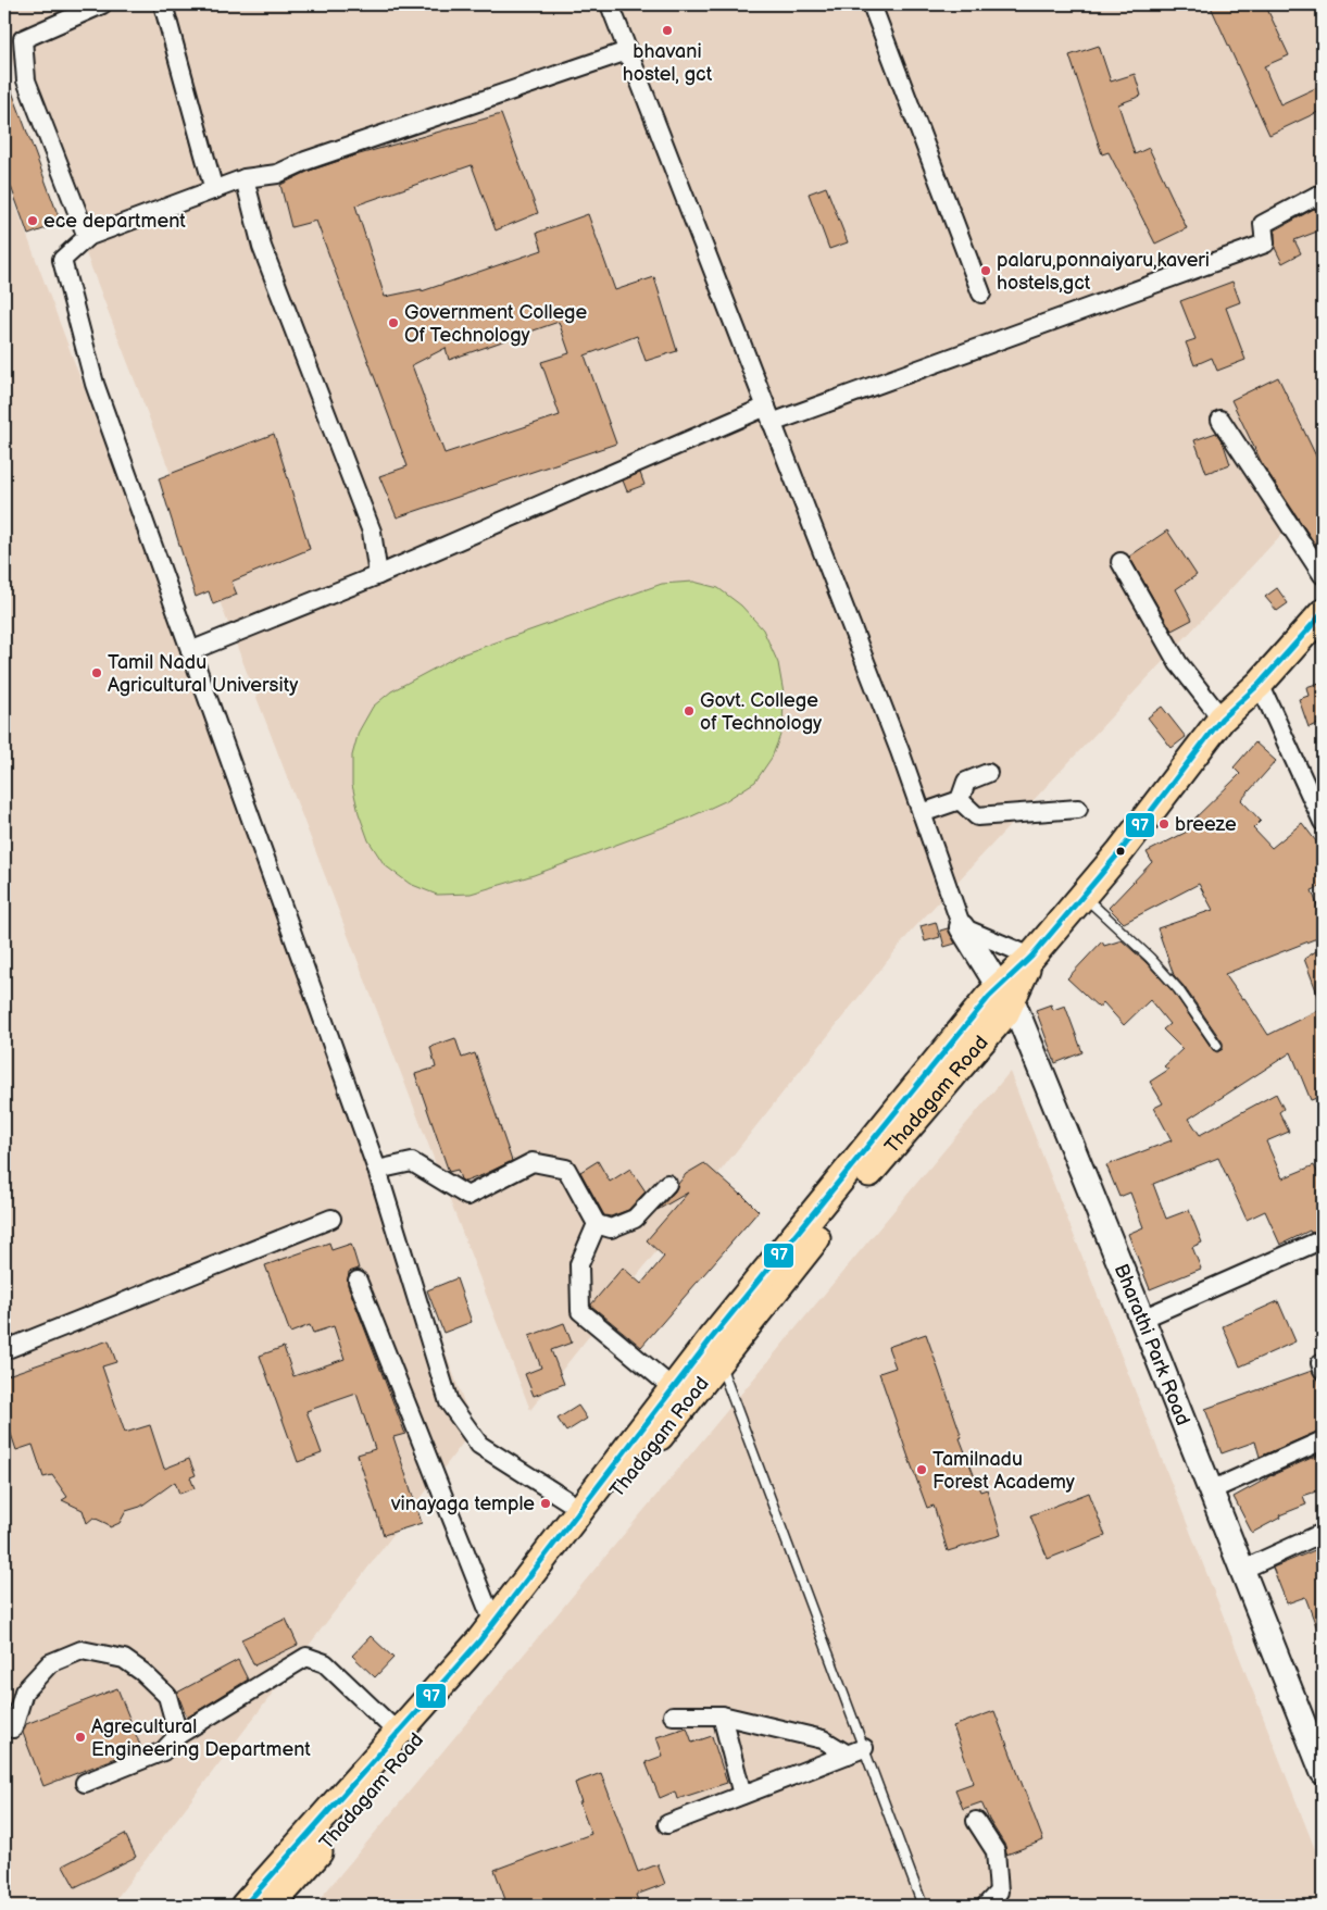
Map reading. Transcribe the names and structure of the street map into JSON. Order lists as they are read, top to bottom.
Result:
{
  "streets": {
    "main road": ["Thadagam Road", "Bharathi Park Road"]
  },
  "crossings": [
    ["Thadagam Road", "Bharathi Park Road"]
  ],
  "places": [
    "bhavani hostel, gct",
    "ece department",
    "palaru,ponnaiyaru,kaveri hostels,gct",
    "Government College Of Technology",
    "Tamil Nadu Agricultural University",
    "Govt. College of Technology",
    "breeze",
    "Tamilnadu Forest Academy",
    "vinayaga temple",
    "Agrecultural Engineering Department"
  ],
  "lines": ["transit line 97"]
}
